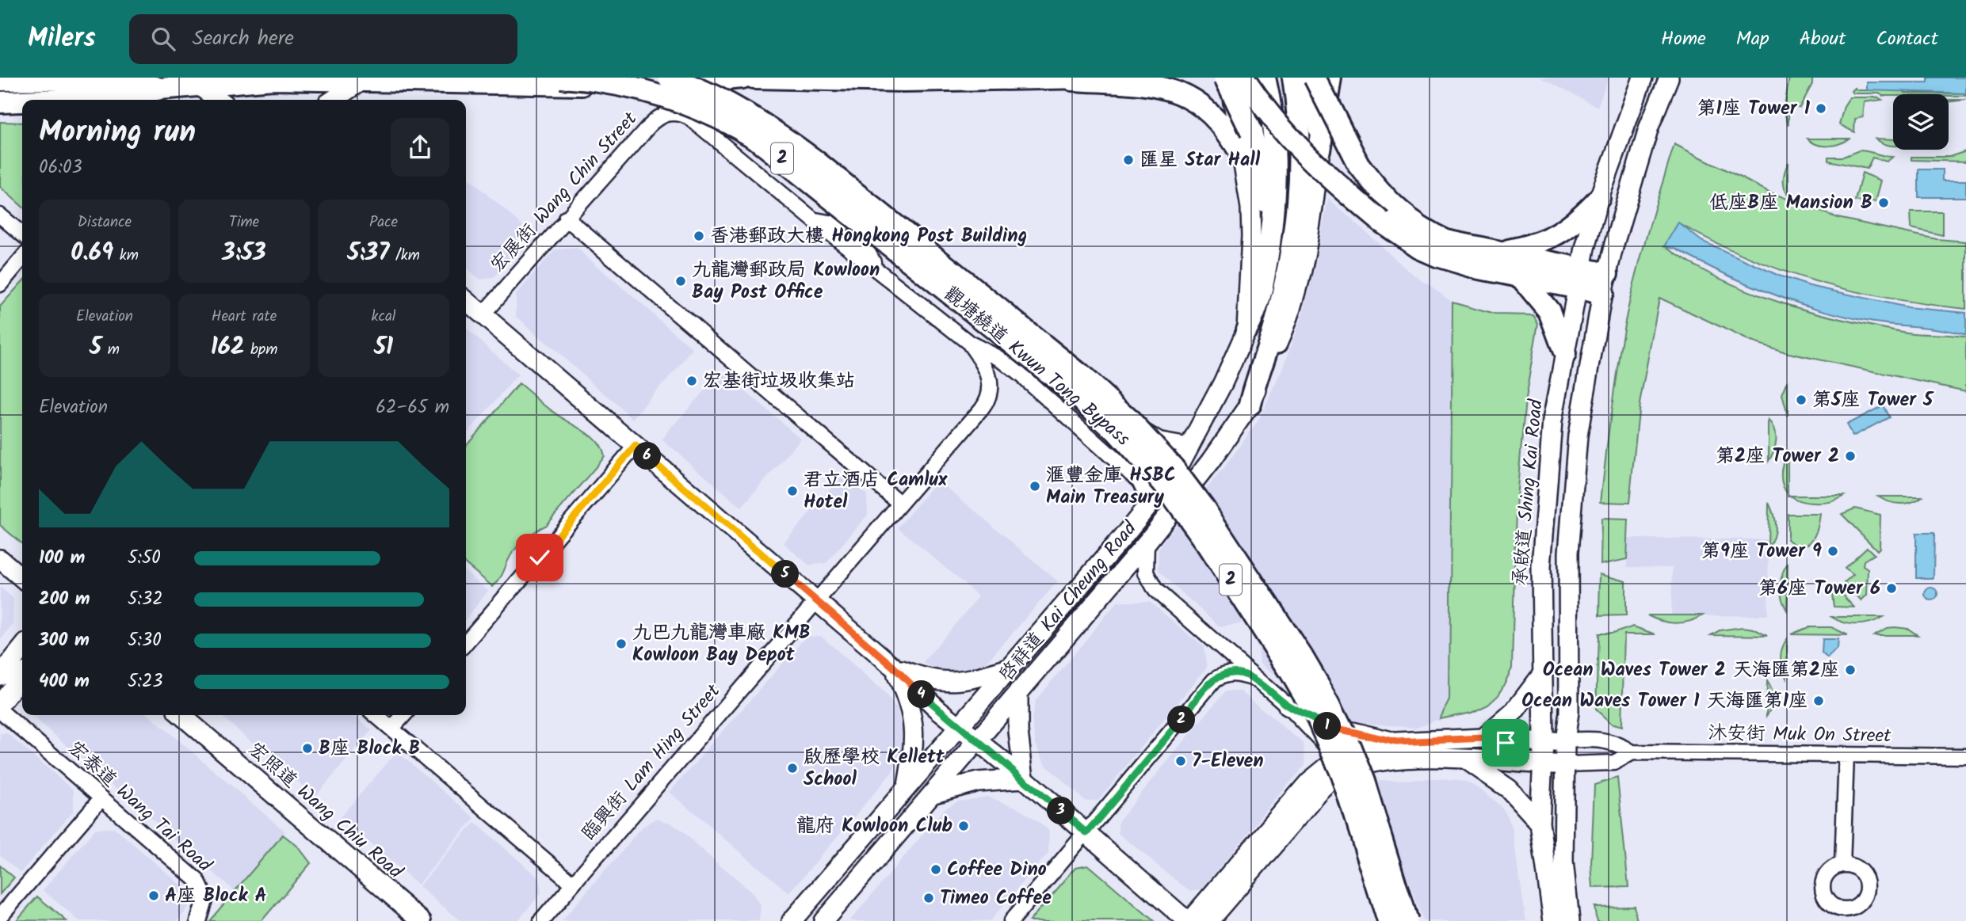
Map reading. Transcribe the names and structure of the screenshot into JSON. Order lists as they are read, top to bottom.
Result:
{
  "streets": {
    "highway": ["2", "觀塘繞道 Kwun Tong Bypass"],
    "main road": ["承啟道 Shing Kai Road", "啓祥道 Kai Cheung Road", "宏照道 Wang Chiu Road"],
    "street": [
      "宏展街 Wang Chin Street",
      "沐安街 Muk On Street",
      "臨興街 Lam Hing Street",
      "宏泰道 Wang Tai Road"
    ]
  },
  "crossings": [
    ["宏展街 Wang Chin Street", "臨興街 Lam Hing Street"]
  ],
  "places": [
    "第1座 Tower 1",
    "匯星 Star Hall",
    "低座B座 Mansion B",
    "香港郵政大樓 Hongkong Post Building",
    "九龍灣郵政局 Kowloon Bay Post Office",
    "宏基街垃圾收集站",
    "第5座 Tower 5",
    "第2座 Tower 2",
    "滙豐金庫 HSBC Main Treasury",
    "君立酒店 Camlux Hotel",
    "第9座 Tower 9",
    "第6座 Tower 6",
    "九巴九龍灣車廠 KMB Kowloon Bay Depot",
    "Ocean Waves Tower 2 天海匯第2座",
    "Ocean Waves Tower 1 天海匯第1座",
    "B座 Block B",
    "7-Eleven",
    "啟歷學校 Kellett School",
    "龍府 Kowloon Club",
    "Coffee Dino",
    "A座 Block A",
    "Timeo Coffee"
  ],
  "page": {
    "header": "Milers",
    "search": "Search here",
    "nav": [
      "Home",
      "Map",
      "About",
      "Contact"
    ],
    "heading": ["Morning run", "06:03"],
    "stats": [
      ["Distance", "0.69 km"],
      ["Time", "3:53"],
      ["Pace", "5:37 /km"],
      ["Elevation", "5 m"],
      ["Heart rate", "162 bpm"],
      ["kcal", "51"]
    ],
    "chart": ["Elevation", "62–65 m"],
    "pins": [
      "6",
      "5",
      "4",
      "2",
      "1",
      "3"
    ],
    "list": [
      {
        "name": "100 m",
        "note": "5:50"
      },
      {
        "name": "200 m",
        "note": "5:32"
      },
      {
        "name": "300 m",
        "note": "5:30"
      },
      {
        "name": "400 m",
        "note": "5:23"
      }
    ]
  }
}
